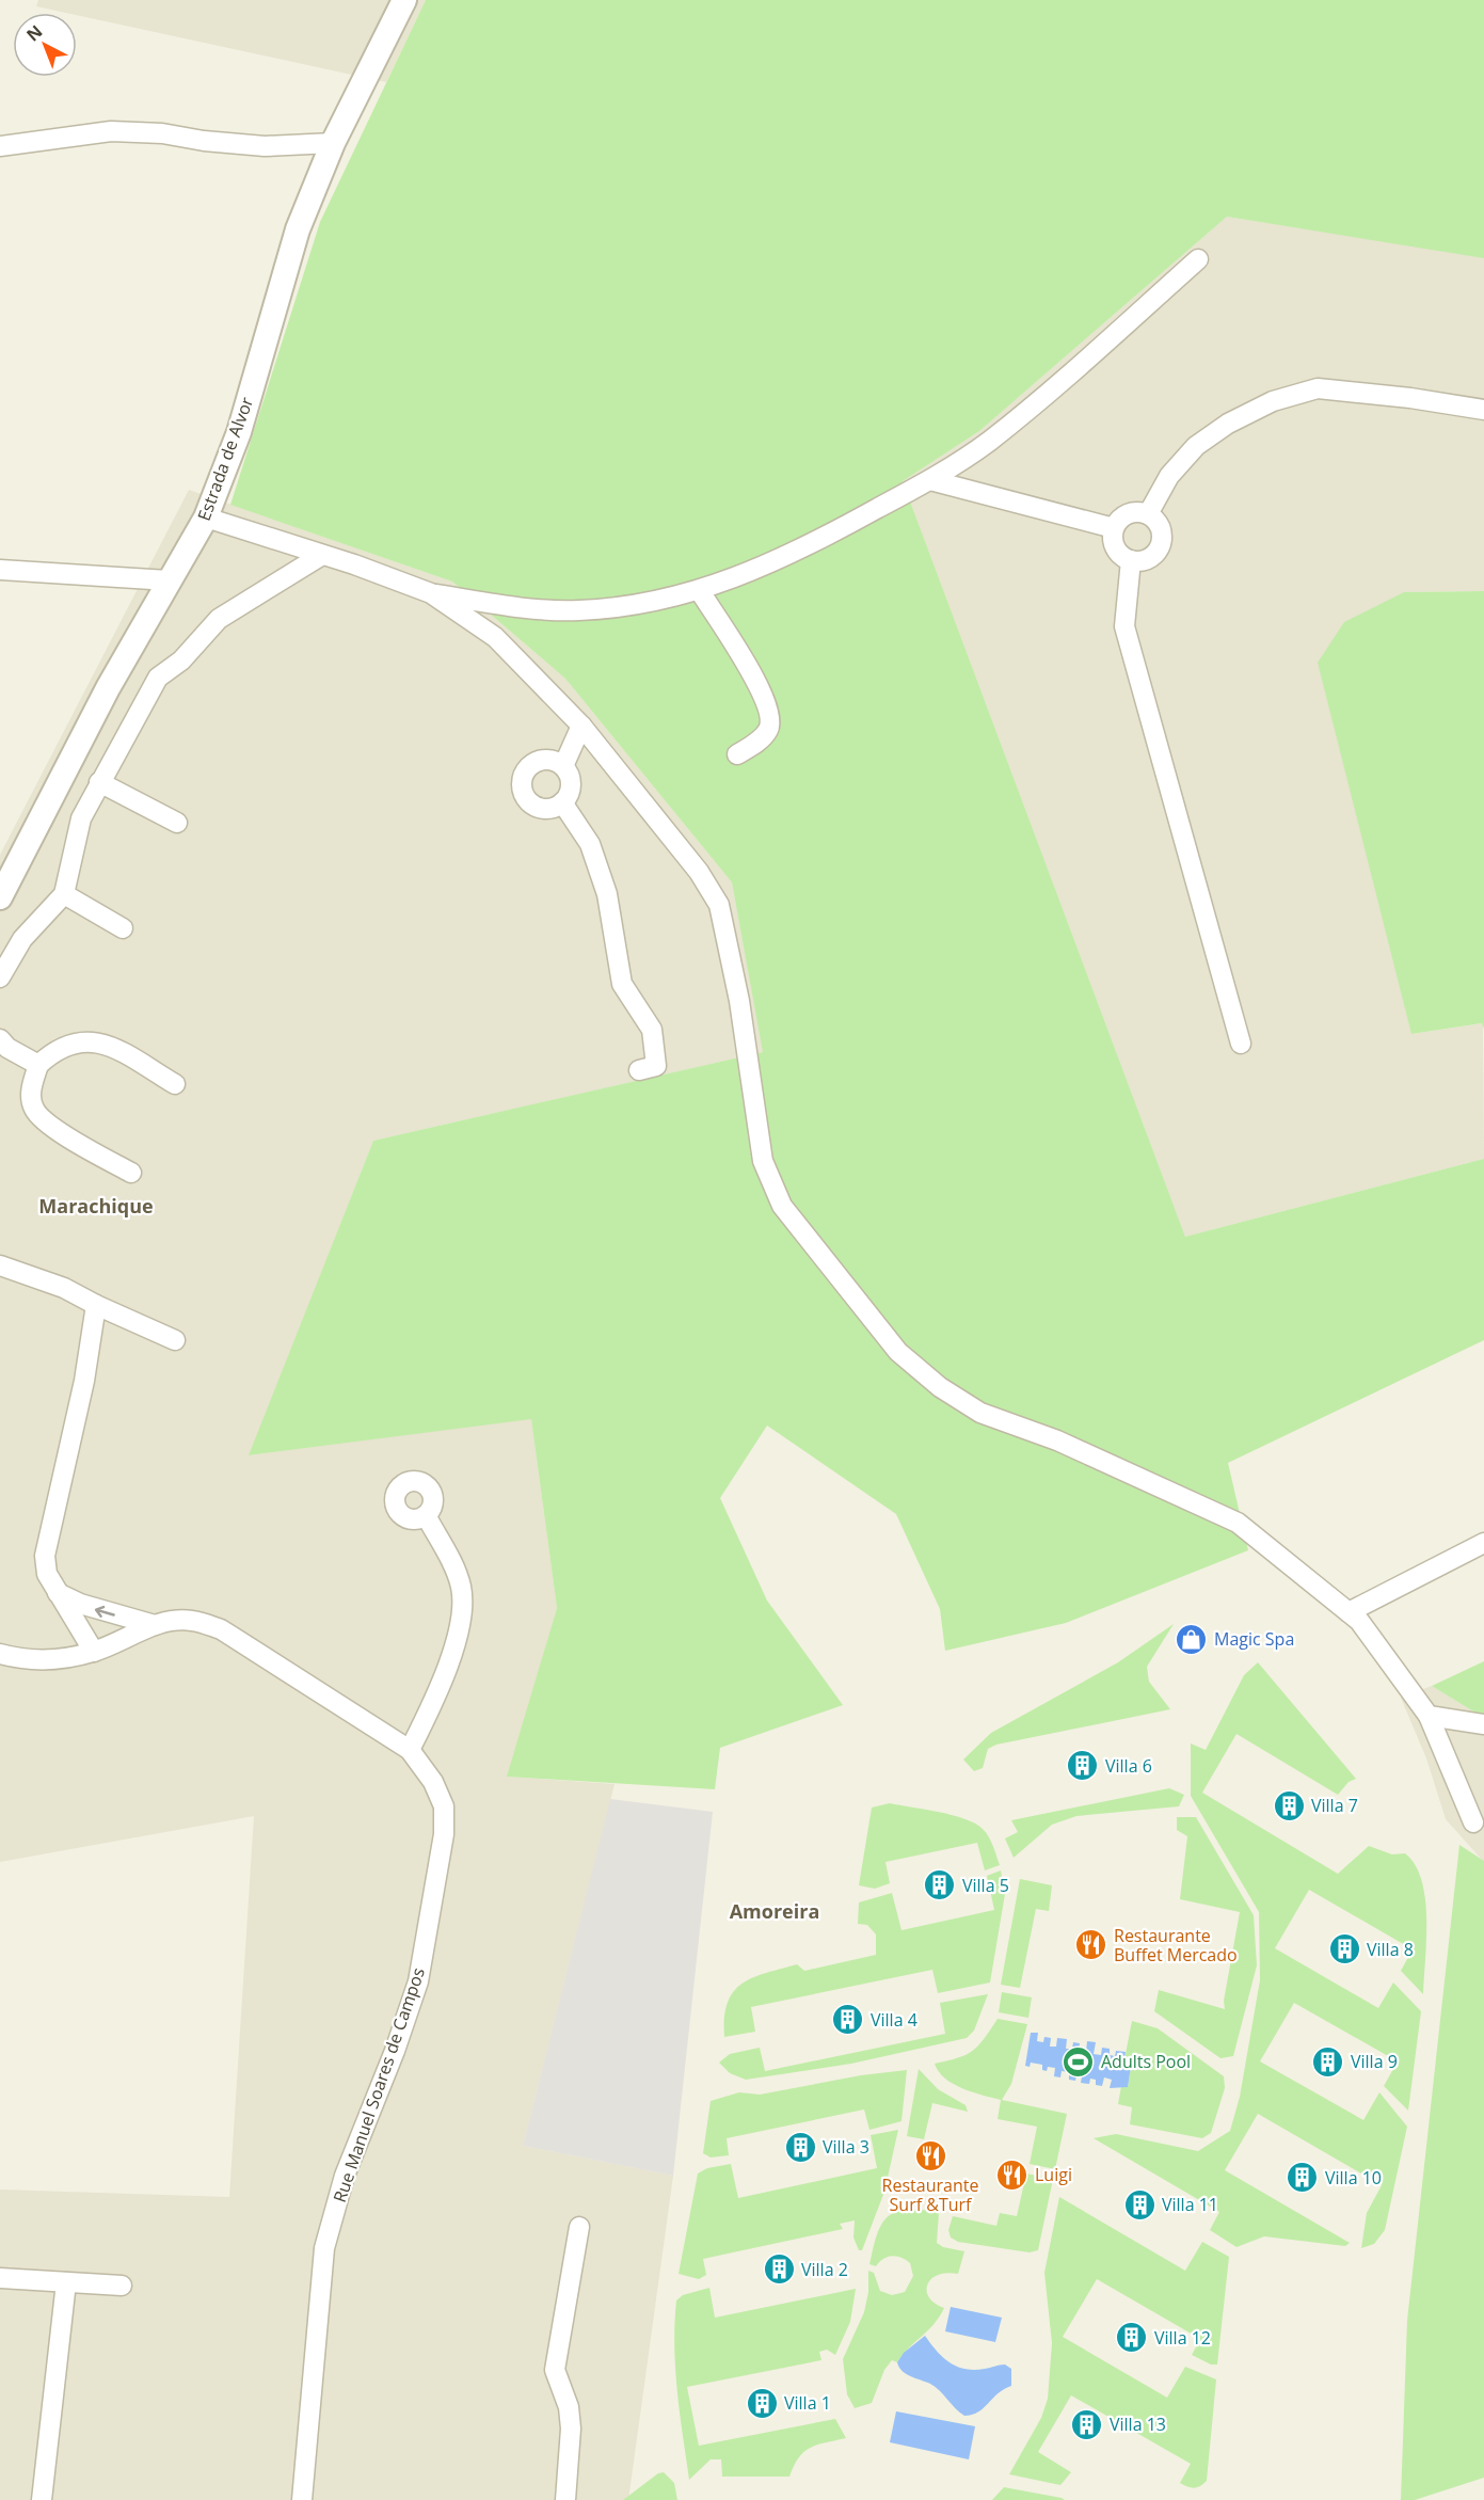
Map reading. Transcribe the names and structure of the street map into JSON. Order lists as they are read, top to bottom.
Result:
{
  "streets": {
    "street": ["Estrada de Alvor", "Rue Manuel Soares de Campos"]
  },
  "districts": ["Marachique", "Amoreira"],
  "places": {
    "shop": ["Magic Spa"],
    "building": [
      "Villa 6",
      "Villa 7",
      "Villa 5",
      "Villa 8",
      "Villa 4",
      "Villa 9",
      "Villa 3",
      "Villa 10",
      "Villa 11",
      "Villa 2",
      "Villa 12",
      "Villa 1",
      "Villa 13"
    ],
    "restaurant": ["Restaurante Buffet Mercado", "Restaurante Surf &Turf", "Luigi"],
    "sports": ["Adults Pool"]
  },
  "north": "top left"
}
